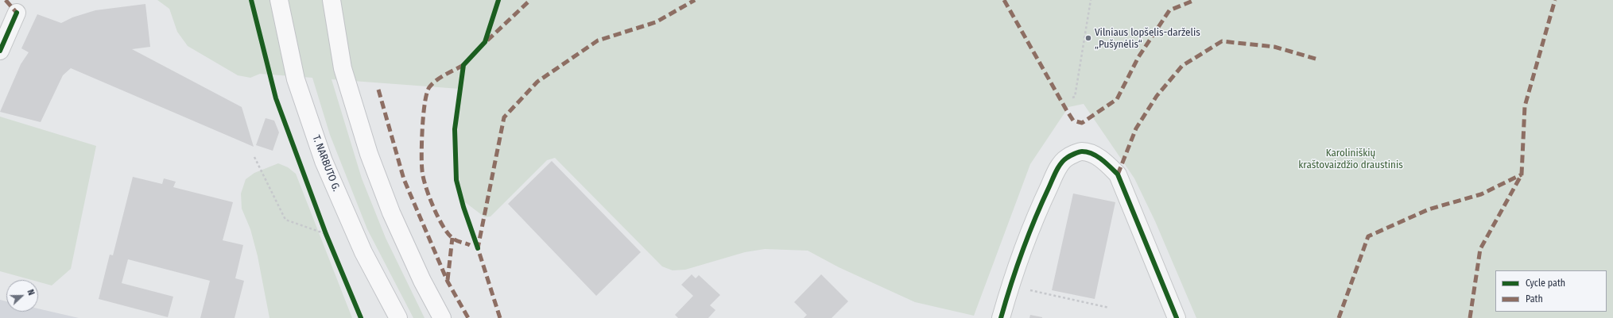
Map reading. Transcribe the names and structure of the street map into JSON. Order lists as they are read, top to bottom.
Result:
{
  "streets": {
    "main road": ["T. NARBUTO G."]
  },
  "parks": ["Karoliniškių kraštovaizdžio draustinis"],
  "places": ["Vilniaus lopšelis-darželis „Pušynėlis“"],
  "legend": ["Cycle path", "Path"],
  "north": "right"
}
